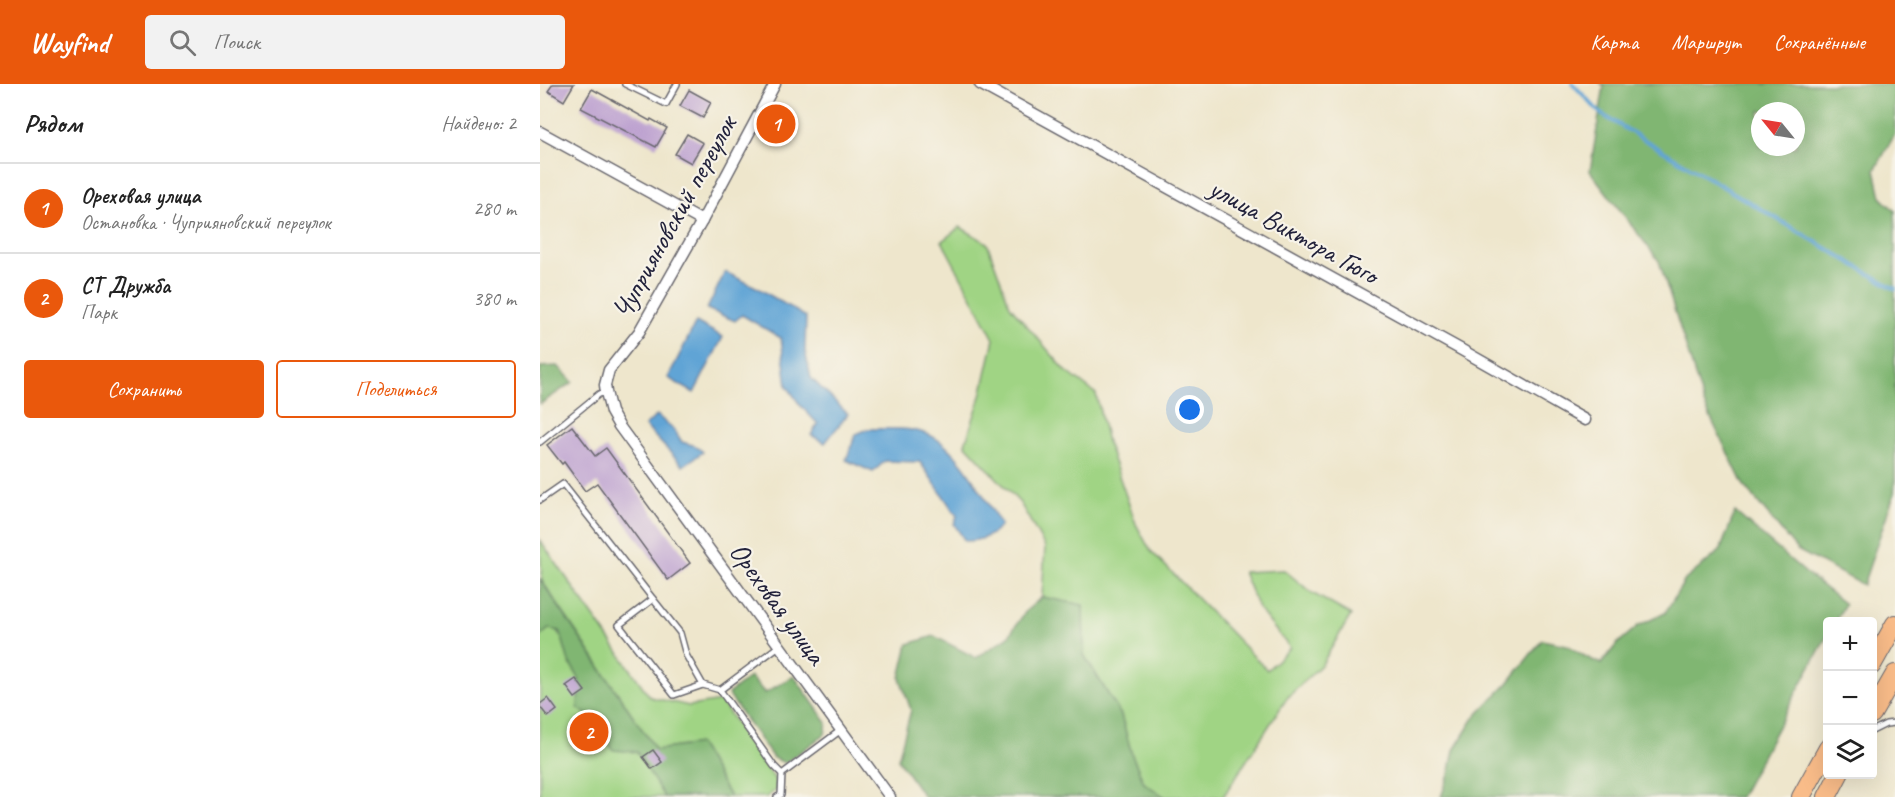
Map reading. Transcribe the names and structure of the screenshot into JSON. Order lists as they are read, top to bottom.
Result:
{
  "streets": {
    "street": ["Чуприяновский переулок", "улица Виктора Гюго", "Ореховая улица"]
  },
  "crossings": [
    ["Чуприяновский переулок", "Ореховая улица"]
  ],
  "north": "top left",
  "page": {
    "header": "Wayfind",
    "search": "Поиск",
    "nav": ["Карта", "Маршрут", "Сохранённые"],
    "heading": ["Рядом", "Найдено: 2"],
    "pins": ["1", "2"],
    "list": [
      {
        "mark": "1",
        "name": "Ореховая улица",
        "note": "Остановка · Чуприяновский переулок",
        "value": "280 m"
      },
      {
        "mark": "2",
        "name": "СТ Дружба",
        "note": "Парк",
        "value": "380 m"
      }
    ],
    "buttons": ["Сохранить", "Поделиться"],
    "map_buttons": ["+", "−"]
  }
}
